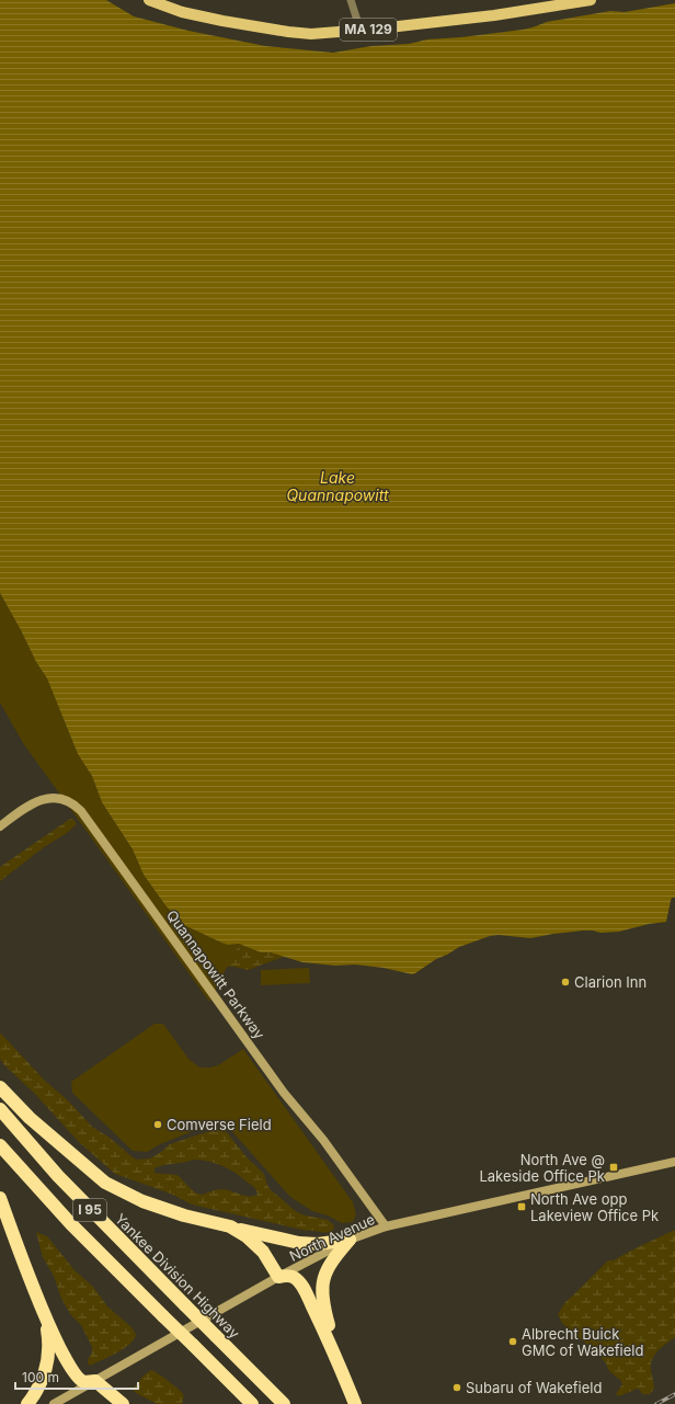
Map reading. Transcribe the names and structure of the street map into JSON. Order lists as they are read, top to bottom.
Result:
{
  "streets": {
    "highway": ["I 95", "Yankee Division Highway"],
    "main road": ["MA 129"],
    "street": ["Quannapowitt Parkway", "North Avenue"]
  },
  "crossings": [
    ["Quannapowitt Parkway", "North Avenue"]
  ],
  "water": ["Lake Quannapowitt"],
  "places": {
    "other": [
      "Clarion Inn",
      "Comverse Field",
      "Albrecht Buick GMC of Wakefield",
      "Subaru of Wakefield"
    ],
    "transit": ["North Ave @ Lakeside Office Pk", "North Ave opp Lakeview Office Pk"]
  },
  "scale_bar": "100 m"
}
